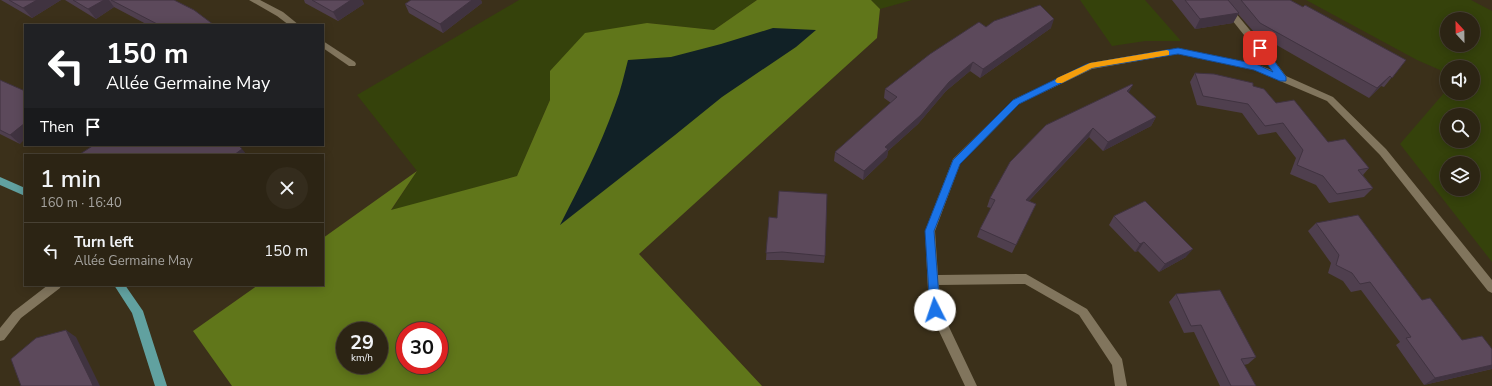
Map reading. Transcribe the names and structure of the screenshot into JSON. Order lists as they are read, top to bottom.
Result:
{
  "north": "top",
  "page": {
    "turn": ["150 m", "Allée Germaine May"],
    "then": "Then",
    "heading": ["1 min", "160 m · 16:40"],
    "list": [
      {
        "name": "Turn left",
        "note": "Allée Germaine May",
        "value": "150 m"
      }
    ],
    "speed": "29 km/h",
    "limit": "30"
  }
}
